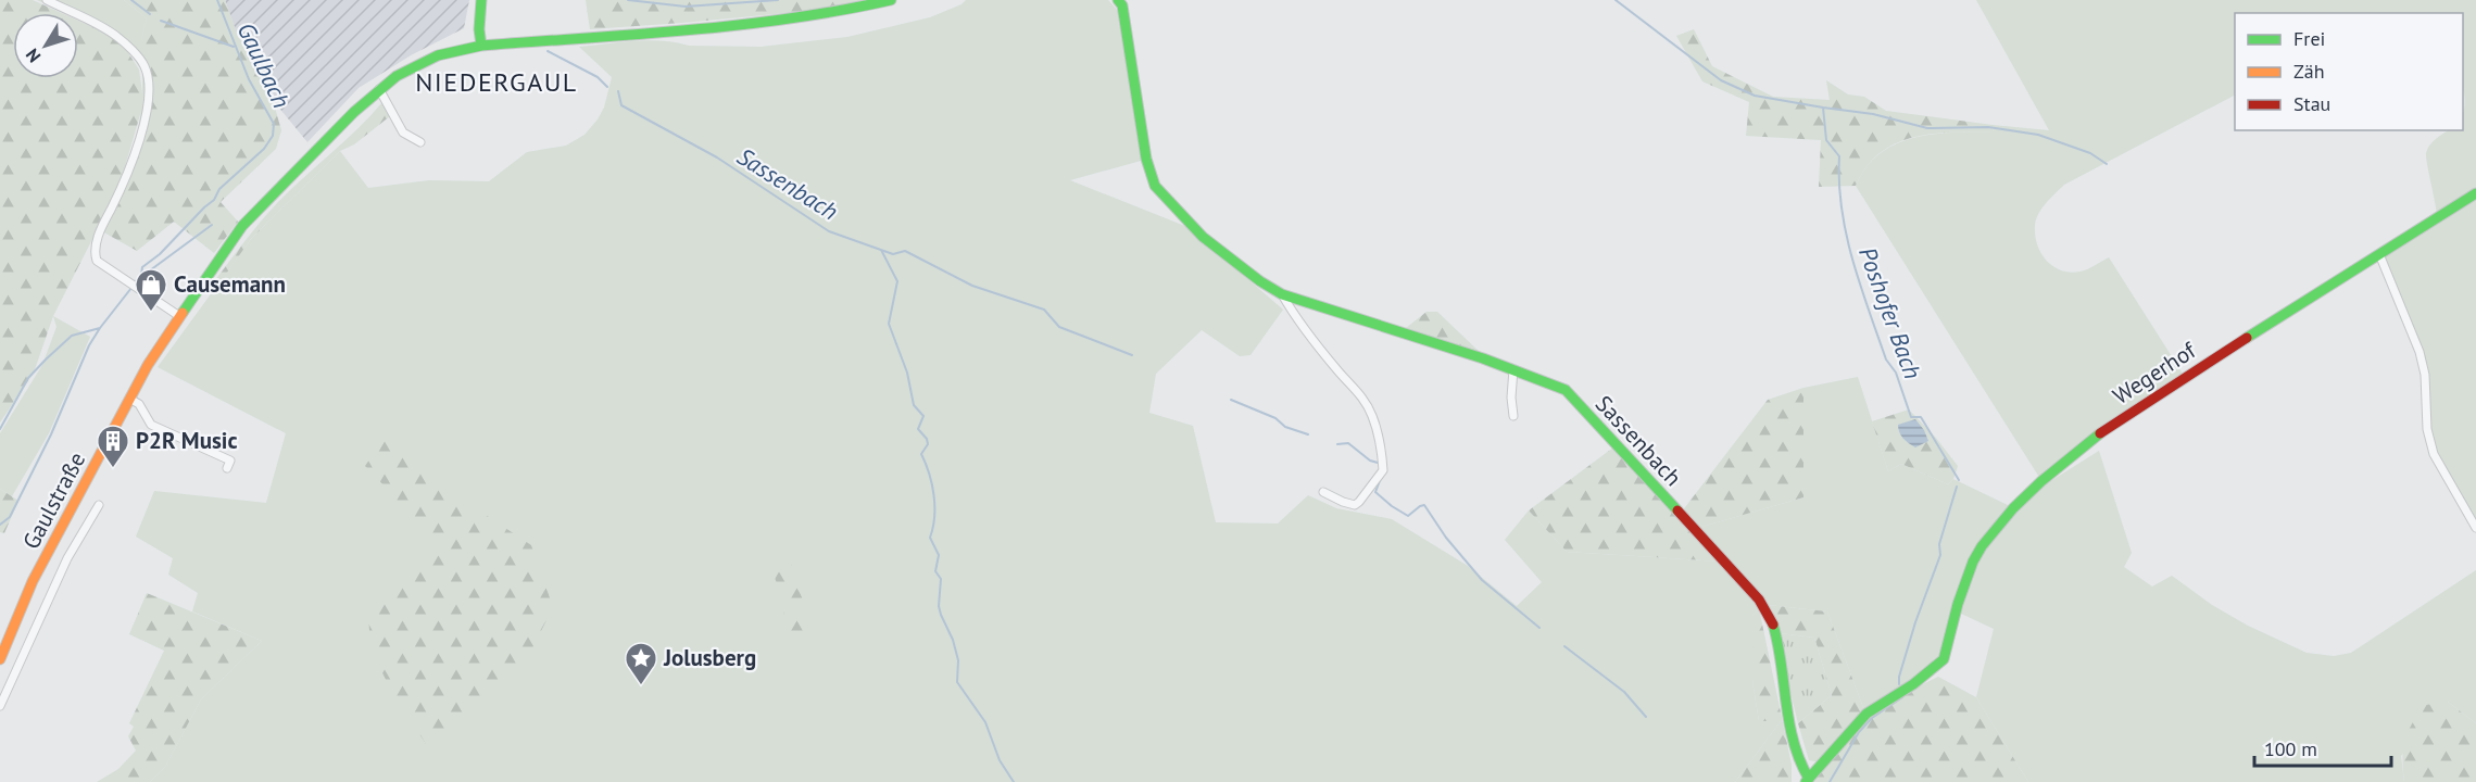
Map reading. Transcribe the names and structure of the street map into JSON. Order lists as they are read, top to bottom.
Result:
{
  "streets": {
    "street": ["Wegerhof", "Sassenbach", "Gaulstraße"]
  },
  "crossings": [
    ["Wegerhof", "Sassenbach"]
  ],
  "districts": ["NIEDERGAUL"],
  "water": ["Gaulbach", "Sassenbach", "Poshofer Bach"],
  "places": {
    "shop": ["Causemann"],
    "building": ["P2R Music"],
    "place": ["Jolusberg"]
  },
  "legend": ["Frei", "Zäh", "Stau"],
  "scale_bar": "100 m",
  "north": "bottom left"
}
